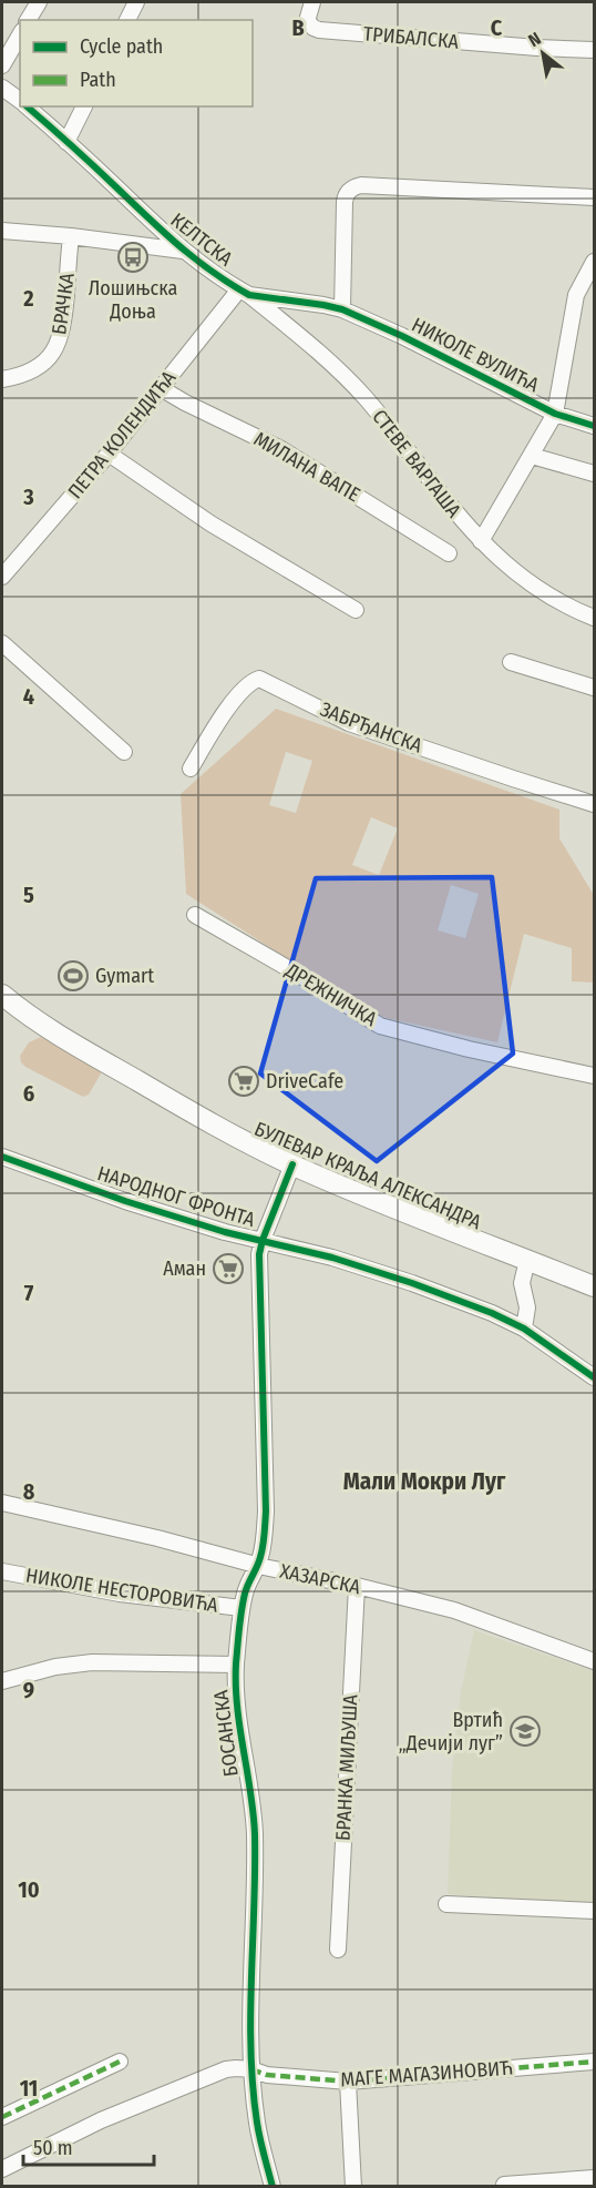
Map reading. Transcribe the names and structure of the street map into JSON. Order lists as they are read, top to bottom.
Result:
{
  "streets": {
    "main road": ["БУЛЕВАР КРАЉА АЛЕКСАНДРА"],
    "street": [
      "ТРИБАЛСКА",
      "КЕЛТСКА",
      "БРАЧКА",
      "НИКОЛЕ ВУЛИЋА",
      "ПЕТРА КОЛЕНДИЋА",
      "СТЕВЕ ВАРГАША",
      "МИЛАНА ВАПЕ",
      "ЗАБРЂАНСКА",
      "ДРЕЖНИЧКА",
      "НАРОДНОГ ФРОНТА",
      "ХАЗАРСКА",
      "НИКОЛЕ НЕСТОРОВИЋА",
      "БОСАНСКА",
      "БРАНКА МИЉУША",
      "МАГЕ МАГАЗИНОВИЋ"
    ]
  },
  "crossings": [
    ["КЕЛТСКА", "НИКОЛЕ ВУЛИЋА"],
    ["КЕЛТСКА", "ПЕТРА КОЛЕНДИЋА"],
    ["КЕЛТСКА", "СТЕВЕ ВАРГАША"],
    ["ПЕТРА КОЛЕНДИЋА", "СТЕВЕ ВАРГАША"],
    ["ПЕТРА КОЛЕНДИЋА", "МИЛАНА ВАПЕ"],
    ["БУЛЕВАР КРАЉА АЛЕКСАНДРА", "БОСАНСКА"],
    ["НАРОДНОГ ФРОНТА", "БОСАНСКА"],
    ["ХАЗАРСКА", "БОСАНСКА"],
    ["ХАЗАРСКА", "БРАНКА МИЉУША"],
    ["НИКОЛЕ НЕСТОРОВИЋА", "БОСАНСКА"],
    ["БОСАНСКА", "МАГЕ МАГАЗИНОВИЋ"]
  ],
  "districts": ["Мали Мокри Луг"],
  "places": {
    "bus stop": ["Лошињска Доња"],
    "sports": ["Gymart"],
    "supermarket": ["DriveCafe", "Аман"],
    "school or university": ["Вртић „Дечији луг”"]
  },
  "legend": ["Cycle path", "Path"],
  "scale_bar": "50 m",
  "north": "top left",
  "grid": {
    "columns": ["B", "C"],
    "rows": [
      "2",
      "3",
      "4",
      "5",
      "6",
      "7",
      "8",
      "9",
      "10",
      "11"
    ]
  }
}
